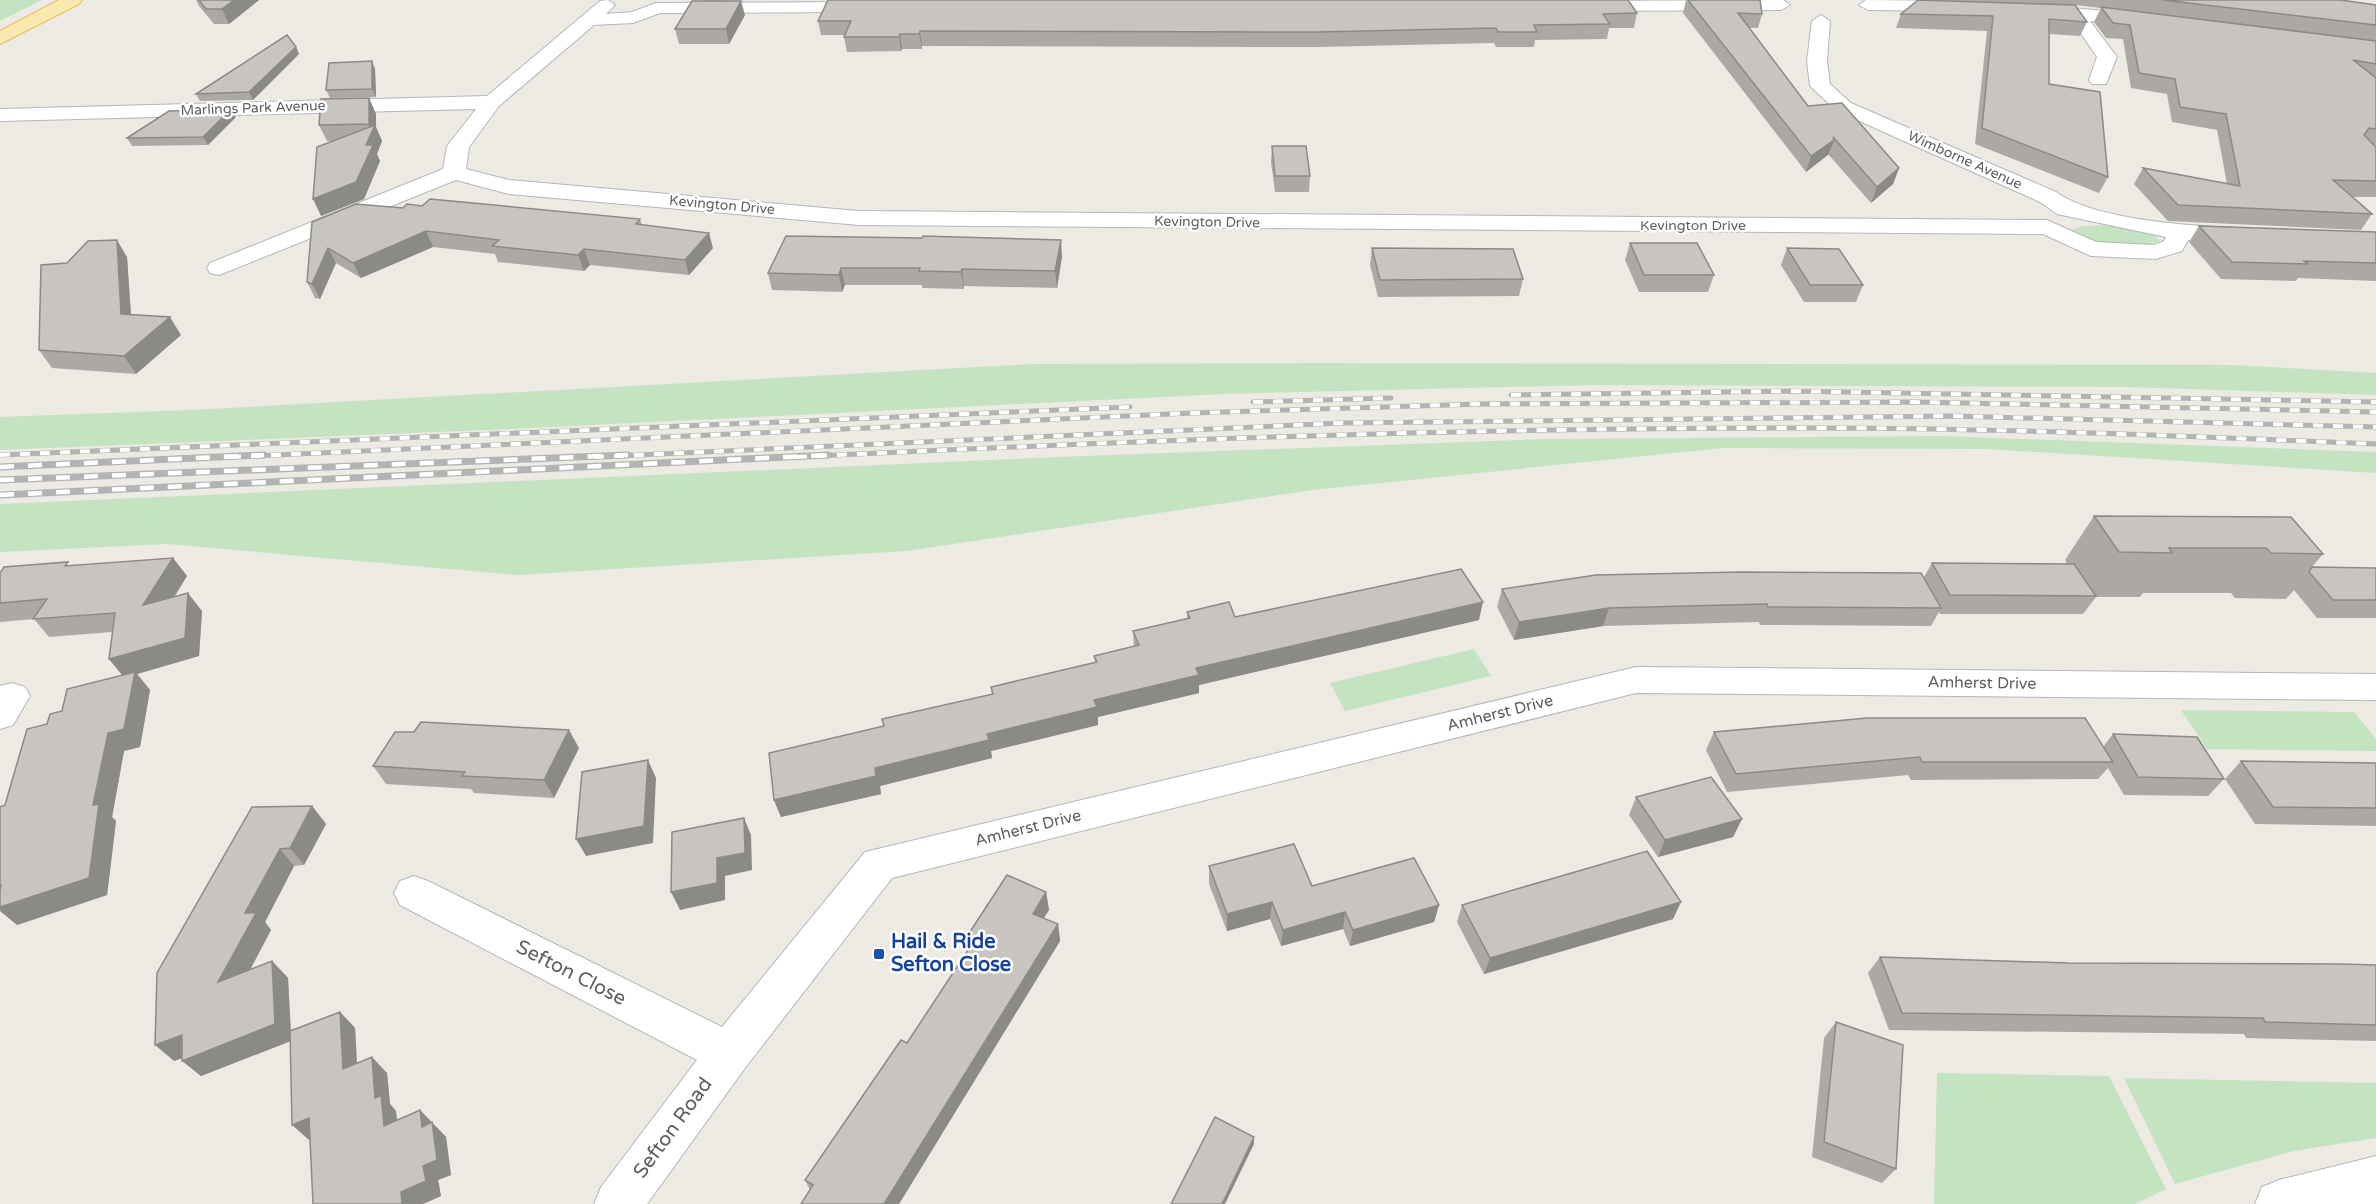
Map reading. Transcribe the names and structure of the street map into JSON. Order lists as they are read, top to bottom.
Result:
{
  "streets": {
    "street": [
      "Marlings Park Avenue",
      "Wimborne Avenue",
      "Kevington Drive",
      "Amherst Drive",
      "Sefton Close",
      "Sefton Road"
    ]
  },
  "crossings": [
    ["Wimborne Avenue", "Kevington Drive"],
    ["Amherst Drive", "Sefton Close"],
    ["Amherst Drive", "Sefton Road"],
    ["Sefton Close", "Sefton Road"]
  ],
  "places": {
    "transit": ["Hail & Ride Sefton Close"]
  }
}
